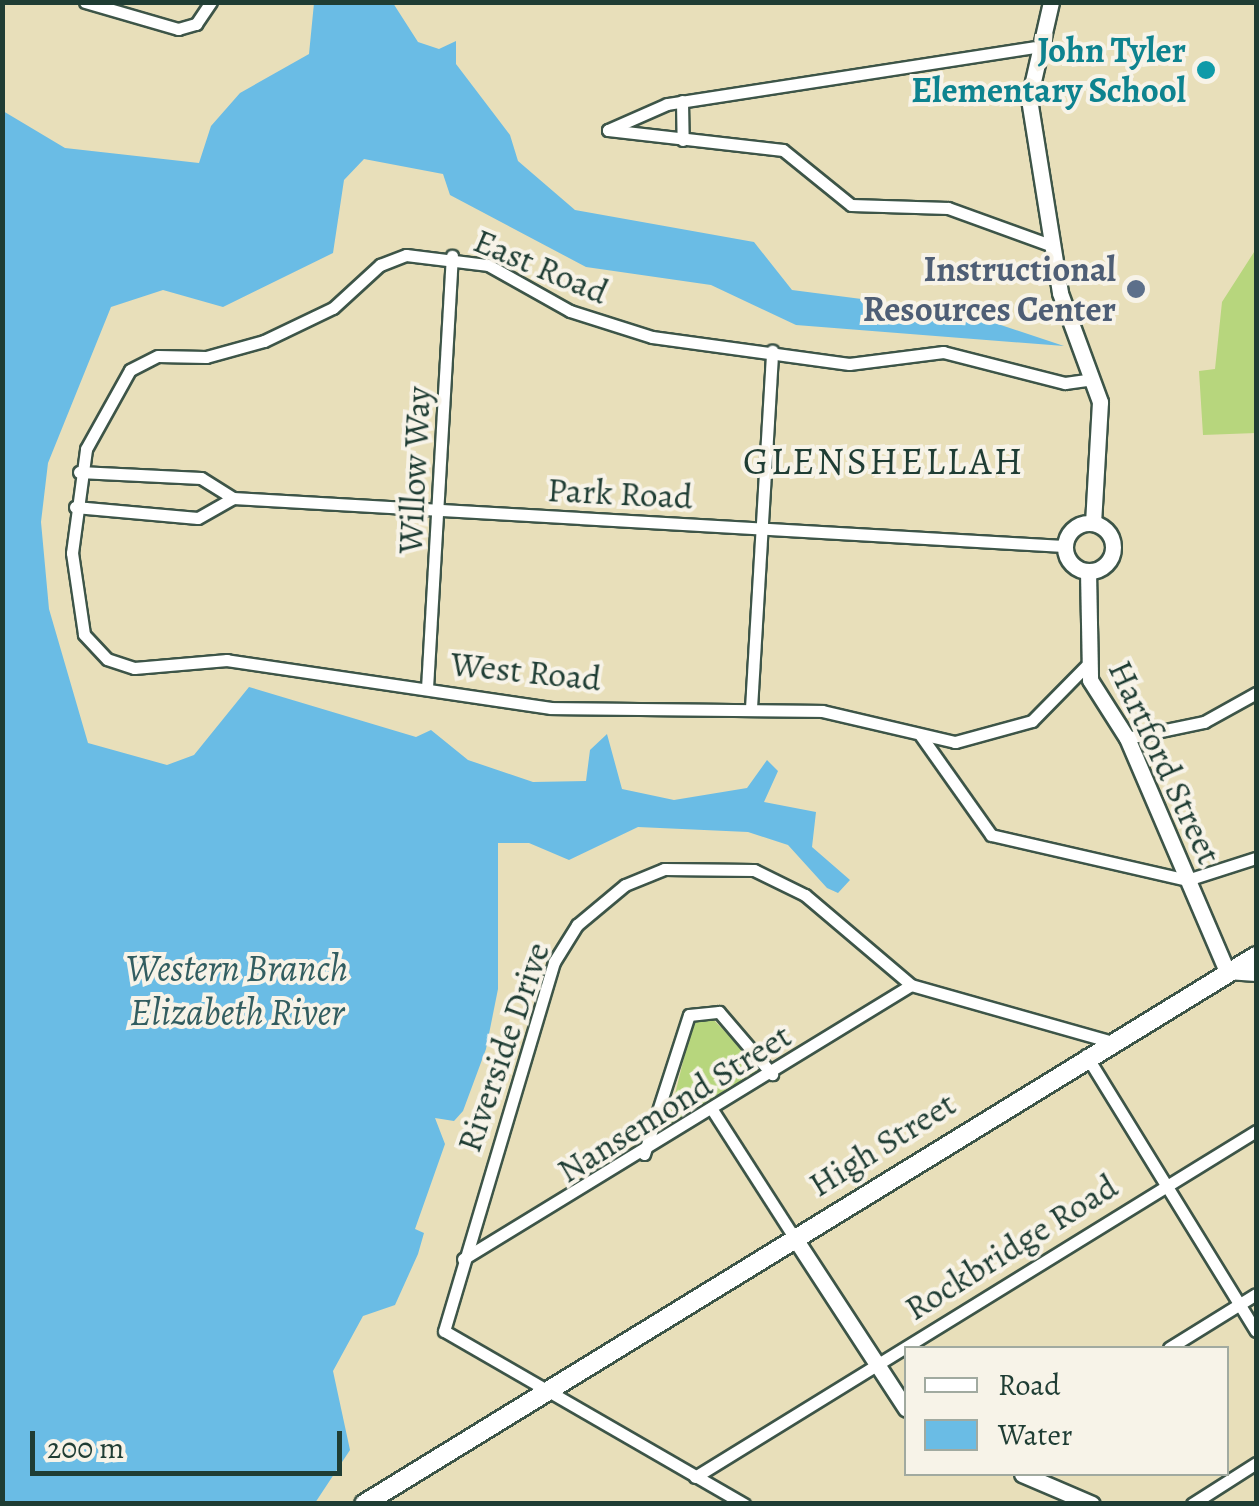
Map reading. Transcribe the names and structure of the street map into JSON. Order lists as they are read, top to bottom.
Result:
{
  "streets": {
    "main road": ["High Street"],
    "street": [
      "East Road",
      "Willow Way",
      "Park Road",
      "West Road",
      "Hartford Street",
      "Riverside Drive",
      "Nansemond Street",
      "Rockbridge Road"
    ]
  },
  "crossings": [
    ["East Road", "Willow Way"],
    ["East Road", "Park Road"],
    ["East Road", "West Road"],
    ["East Road", "Hartford Street"],
    ["Willow Way", "Park Road"],
    ["Willow Way", "West Road"],
    ["Park Road", "West Road"],
    ["West Road", "Hartford Street"],
    ["Hartford Street", "High Street"],
    ["Riverside Drive", "Nansemond Street"],
    ["Riverside Drive", "High Street"]
  ],
  "districts": ["GLENSHELLAH"],
  "water": ["Western Branch Elizabeth River"],
  "places": ["John Tyler Elementary School", "Instructional Resources Center"],
  "legend": ["Road", "Water"],
  "scale_bar": "200 m"
}
